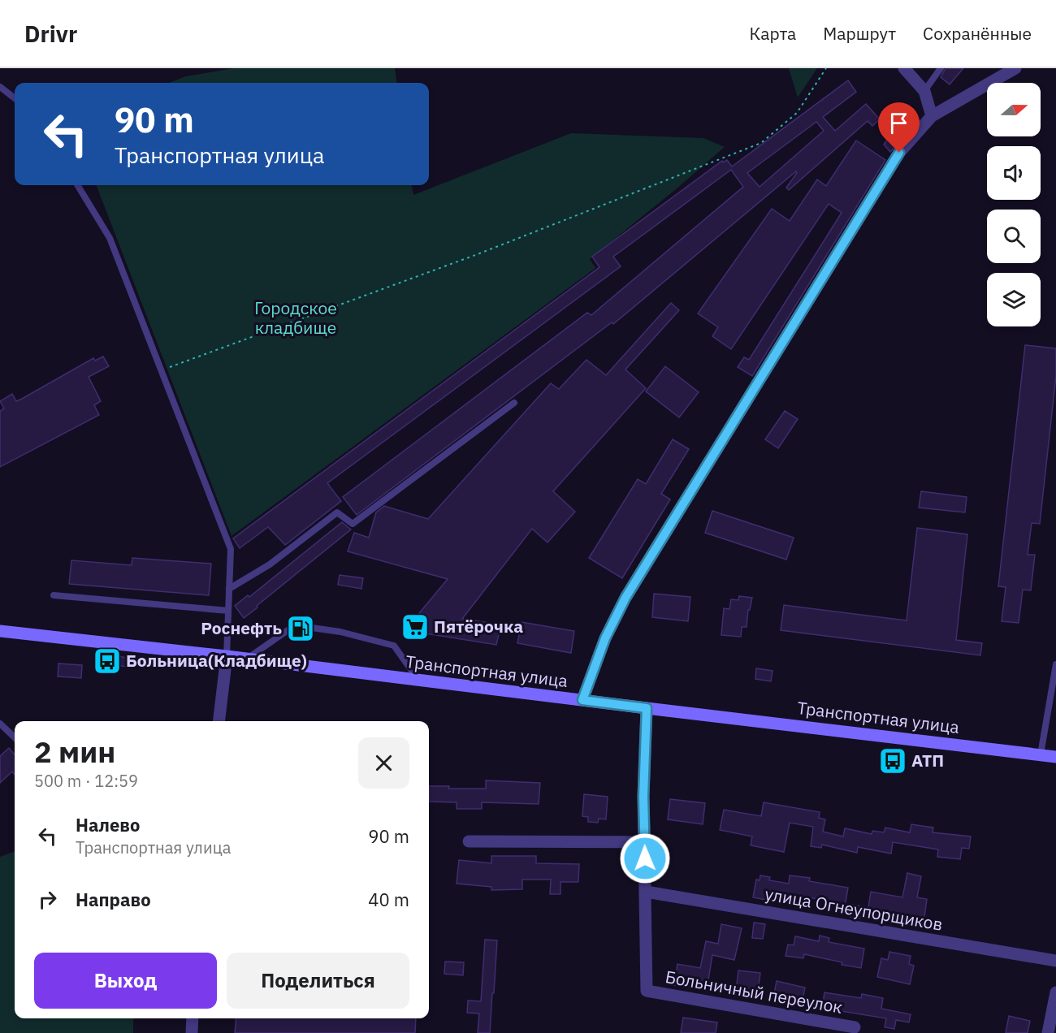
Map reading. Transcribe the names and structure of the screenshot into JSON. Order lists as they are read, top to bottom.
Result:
{
  "streets": {
    "main road": ["Транспортная улица"],
    "street": ["улица Огнеупорщиков", "Больничный переулок"]
  },
  "crossings": [
    ["улица Огнеупорщиков", "Больничный переулок"]
  ],
  "parks": ["Городское кладбище"],
  "places": {
    "supermarket": ["Пятёрочка"],
    "fuel station": ["Роснефть"],
    "bus stop": ["Больница(Кладбище)", "АТП"]
  },
  "north": "right",
  "page": {
    "header": "Drivr",
    "nav": ["Карта", "Маршрут", "Сохранённые"],
    "turn": ["90 m", "Транспортная улица"],
    "heading": ["2 мин", "500 m · 12:59"],
    "list": [
      {
        "name": "Налево",
        "note": "Транспортная улица",
        "value": "90 m"
      },
      {
        "name": "Направо",
        "value": "40 m"
      }
    ],
    "buttons": ["Выход", "Поделиться"]
  }
}
